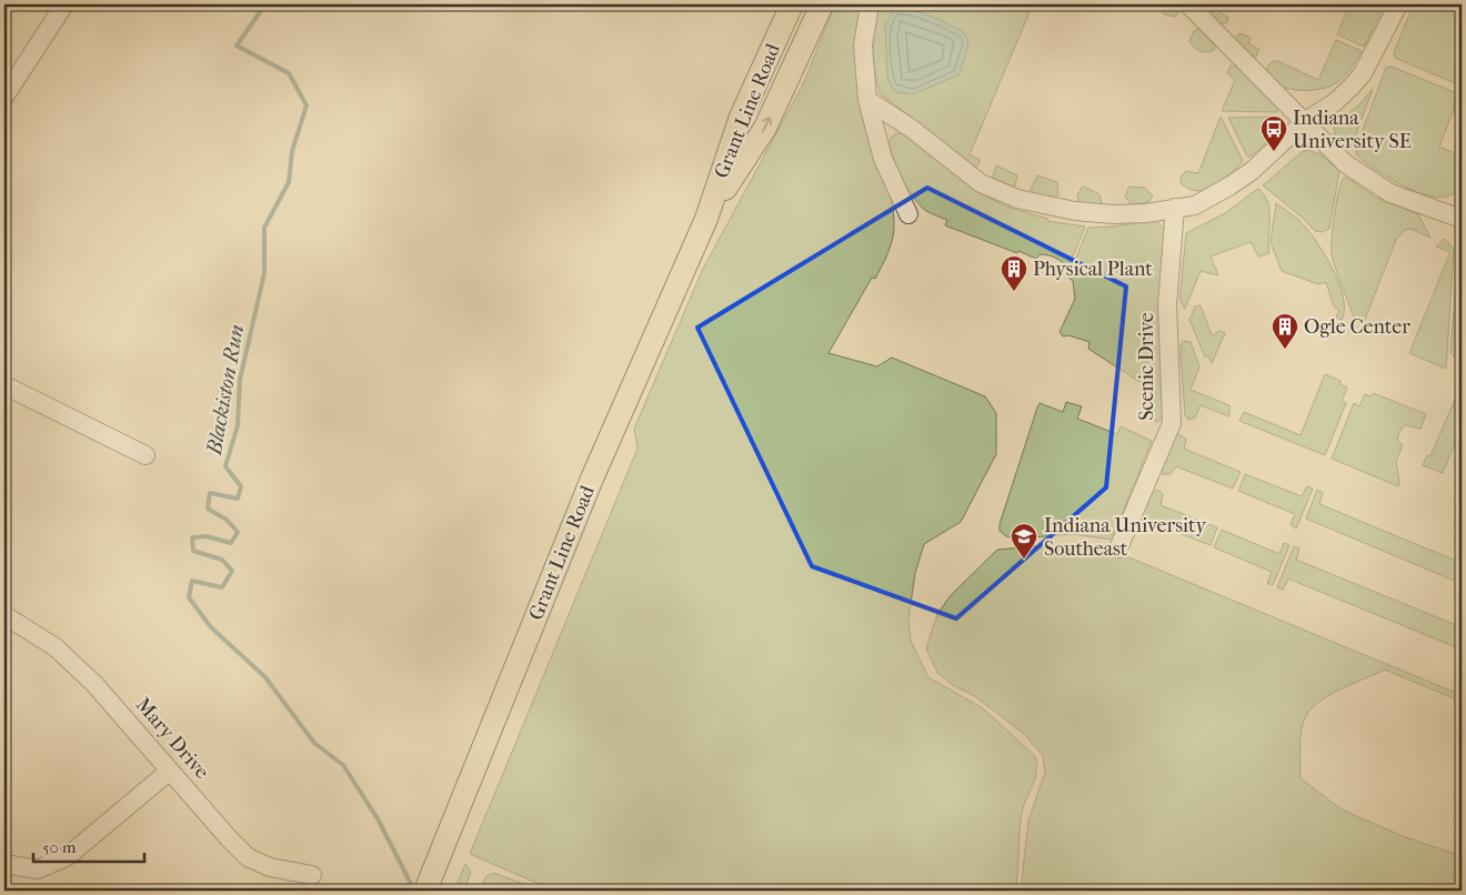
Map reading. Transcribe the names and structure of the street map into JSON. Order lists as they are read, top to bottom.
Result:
{
  "streets": {
    "main road": ["Grant Line Road"],
    "street": ["Scenic Drive", "Mary Drive"]
  },
  "water": ["Blackiston Run"],
  "places": {
    "bus stop": ["Indiana University SE"],
    "building": ["Physical Plant", "Ogle Center"],
    "school or university": ["Indiana University Southeast"]
  },
  "scale_bar": "50 m"
}
